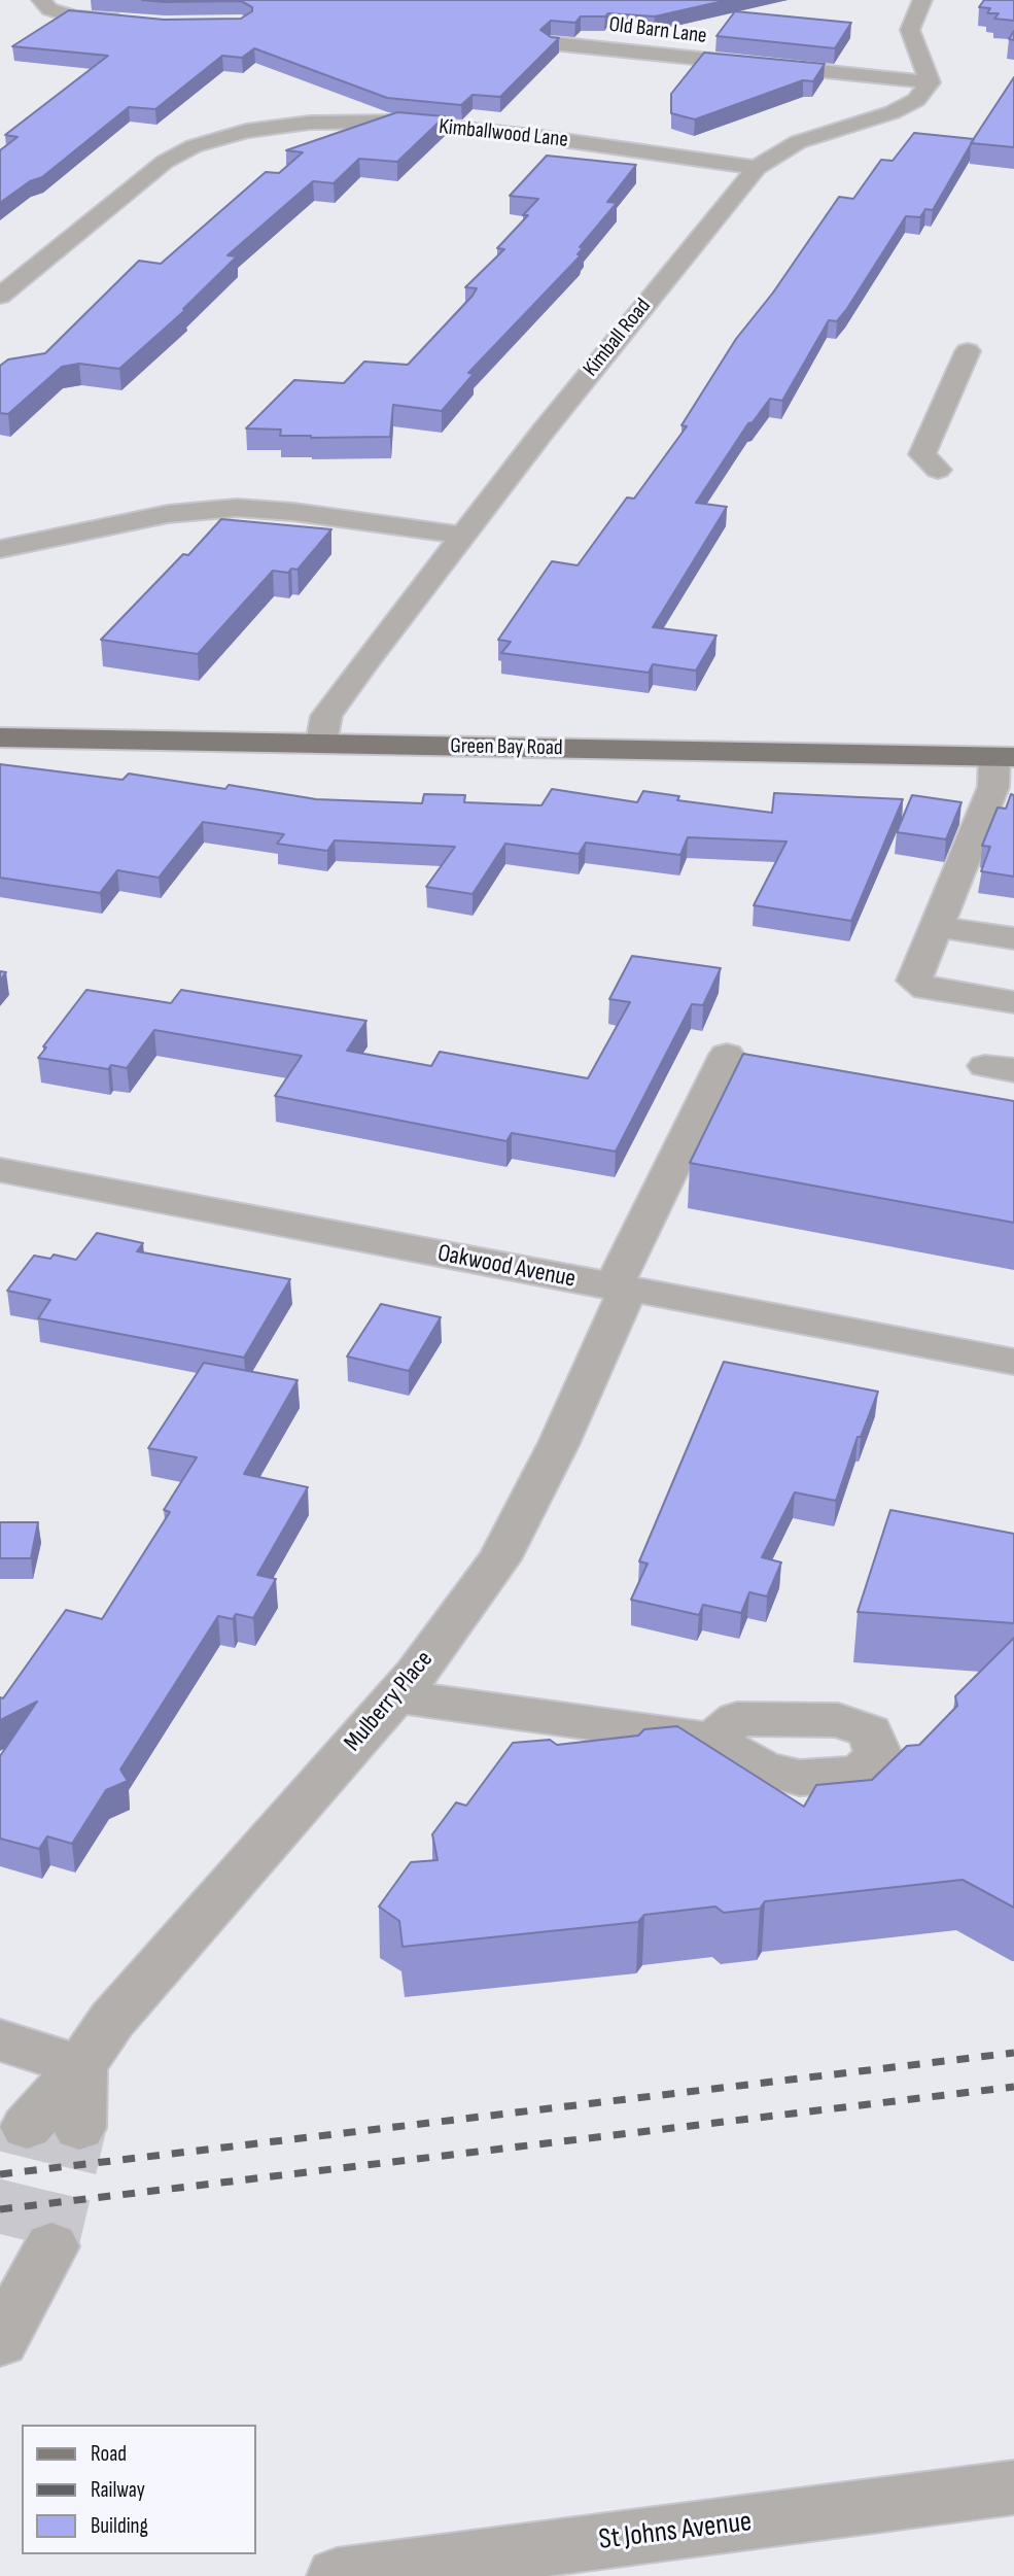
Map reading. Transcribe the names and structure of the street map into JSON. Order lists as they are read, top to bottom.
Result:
{
  "streets": {
    "main road": ["Green Bay Road"],
    "street": [
      "Old Barn Lane",
      "Kimballwood Lane",
      "Kimball Road",
      "Oakwood Avenue",
      "Mulberry Place",
      "St Johns Avenue"
    ]
  },
  "crossings": [
    ["Old Barn Lane", "Kimball Road"],
    ["Kimballwood Lane", "Kimball Road"],
    ["Kimball Road", "Green Bay Road"],
    ["Oakwood Avenue", "Mulberry Place"]
  ],
  "legend": ["Road", "Railway", "Building"]
}
